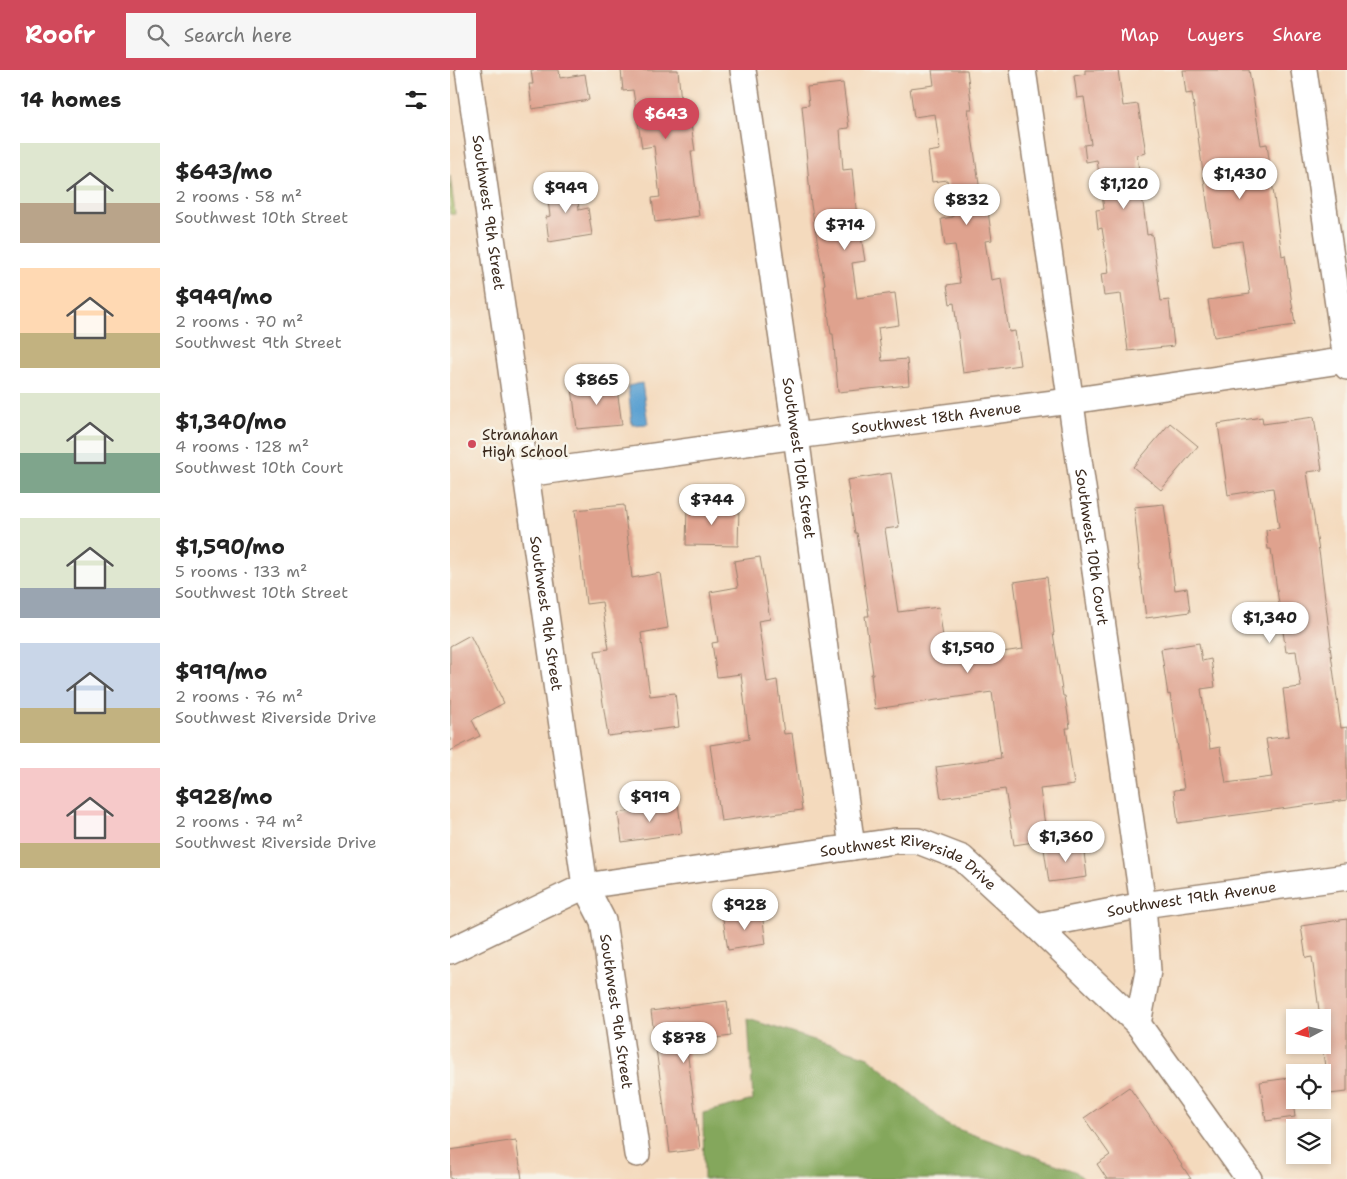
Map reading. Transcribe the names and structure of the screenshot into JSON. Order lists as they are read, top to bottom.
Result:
{
  "streets": {
    "street": [
      "Southwest 9th Street",
      "Southwest 18th Avenue",
      "Southwest 10th Street",
      "Southwest 10th Court",
      "Southwest Riverside Drive",
      "Southwest 19th Avenue"
    ]
  },
  "crossings": [
    ["Southwest 9th Street", "Southwest 18th Avenue"],
    ["Southwest 9th Street", "Southwest Riverside Drive"],
    ["Southwest 18th Avenue", "Southwest 10th Street"],
    ["Southwest 18th Avenue", "Southwest 10th Court"],
    ["Southwest 10th Street", "Southwest Riverside Drive"],
    ["Southwest 10th Court", "Southwest Riverside Drive"],
    ["Southwest 10th Court", "Southwest 19th Avenue"],
    ["Southwest Riverside Drive", "Southwest 19th Avenue"]
  ],
  "places": ["Stranahan High School"],
  "north": "left",
  "page": {
    "header": "Roofr",
    "search": "Search here",
    "nav": ["Map", "Layers", "Share"],
    "heading": "14 homes",
    "price": [
      "$643",
      "$1,430",
      "$1,120",
      "$949",
      "$832",
      "$714",
      "$865",
      "$744",
      "$1,340",
      "$1,590",
      "$919",
      "$1,360",
      "$928",
      "$878"
    ],
    "list": [
      {
        "name": "$643/mo",
        "note": "2 rooms · 58 m² · Southwest 10th Street"
      },
      {
        "name": "$949/mo",
        "note": "2 rooms · 70 m² · Southwest 9th Street"
      },
      {
        "name": "$1,340/mo",
        "note": "4 rooms · 128 m² · Southwest 10th Court"
      },
      {
        "name": "$1,590/mo",
        "note": "5 rooms · 133 m² · Southwest 10th Street"
      },
      {
        "name": "$919/mo",
        "note": "2 rooms · 76 m² · Southwest Riverside Drive"
      },
      {
        "name": "$928/mo",
        "note": "2 rooms · 74 m² · Southwest Riverside Drive"
      }
    ]
  }
}
